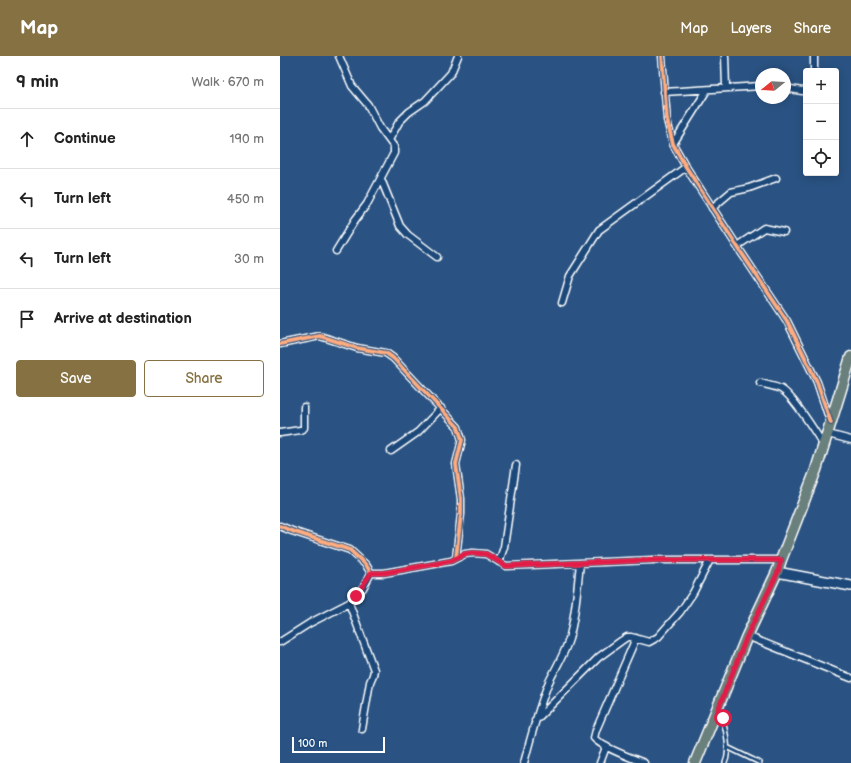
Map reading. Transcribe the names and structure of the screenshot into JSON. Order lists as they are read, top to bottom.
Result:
{
  "scale_bar": "100 m",
  "north": "left",
  "page": {
    "header": "Map",
    "nav": ["Map", "Layers", "Share"],
    "heading": ["9 min", "Walk · 670 m"],
    "map_buttons": ["+", "−"],
    "list": [
      ["Continue", "190 m"],
      ["Turn left", "450 m"],
      ["Turn left", "30 m"],
      "Arrive at destination"
    ],
    "buttons": ["Save", "Share"],
    "scale": "100 m"
  }
}
